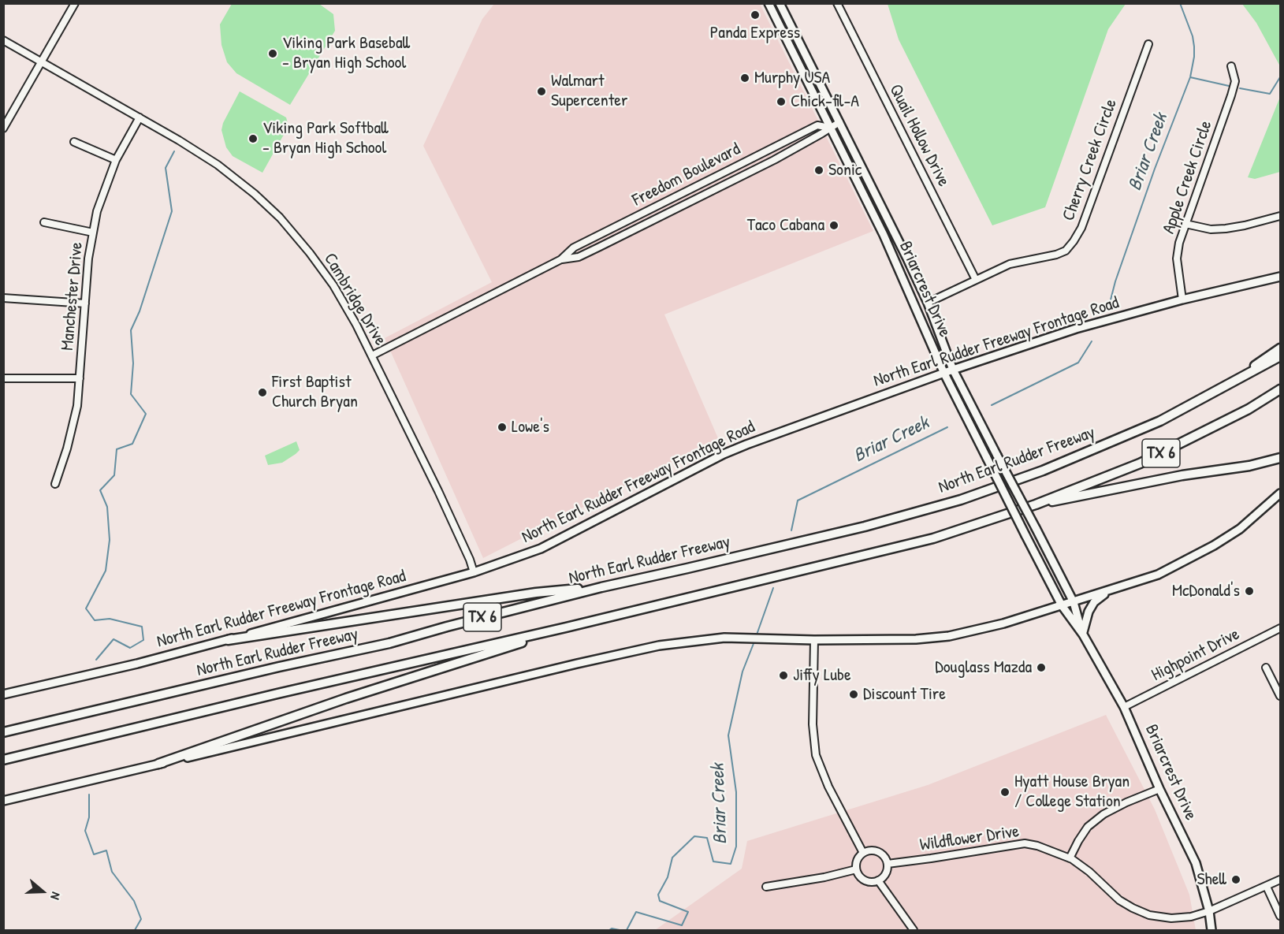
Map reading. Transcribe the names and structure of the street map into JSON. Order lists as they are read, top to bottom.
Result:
{
  "streets": {
    "highway": ["TX 6", "North Earl Rudder Freeway"],
    "main road": ["Briarcrest Drive", "North Earl Rudder Freeway Frontage Road"],
    "street": [
      "Quail Hollow Drive",
      "Cherry Creek Circle",
      "Freedom Boulevard",
      "Apple Creek Circle",
      "Manchester Drive",
      "Cambridge Drive",
      "Highpoint Drive",
      "Wildflower Drive"
    ]
  },
  "crossings": [
    ["Quail Hollow Drive", "Cherry Creek Circle"],
    ["Cherry Creek Circle", "Briarcrest Drive"],
    ["Freedom Boulevard", "Briarcrest Drive"],
    ["Freedom Boulevard", "Cambridge Drive"],
    ["Apple Creek Circle", "North Earl Rudder Freeway Frontage Road"],
    ["Briarcrest Drive", "North Earl Rudder Freeway Frontage Road"],
    ["Briarcrest Drive", "Highpoint Drive"],
    ["Briarcrest Drive", "Wildflower Drive"],
    ["Manchester Drive", "Cambridge Drive"],
    ["Cambridge Drive", "North Earl Rudder Freeway Frontage Road"]
  ],
  "water": ["Briar Creek"],
  "places": [
    "Panda Express",
    "Viking Park Baseball - Bryan High School",
    "Murphy USA",
    "Walmart Supercenter",
    "Chick-fil-A",
    "Viking Park Softball - Bryan High School",
    "Sonic",
    "Taco Cabana",
    "First Baptist Church Bryan",
    "Lowe's",
    "McDonald's",
    "Douglass Mazda",
    "Jiffy Lube",
    "Discount Tire",
    "Hyatt House Bryan / College Station",
    "Shell"
  ],
  "north": "right"
}
